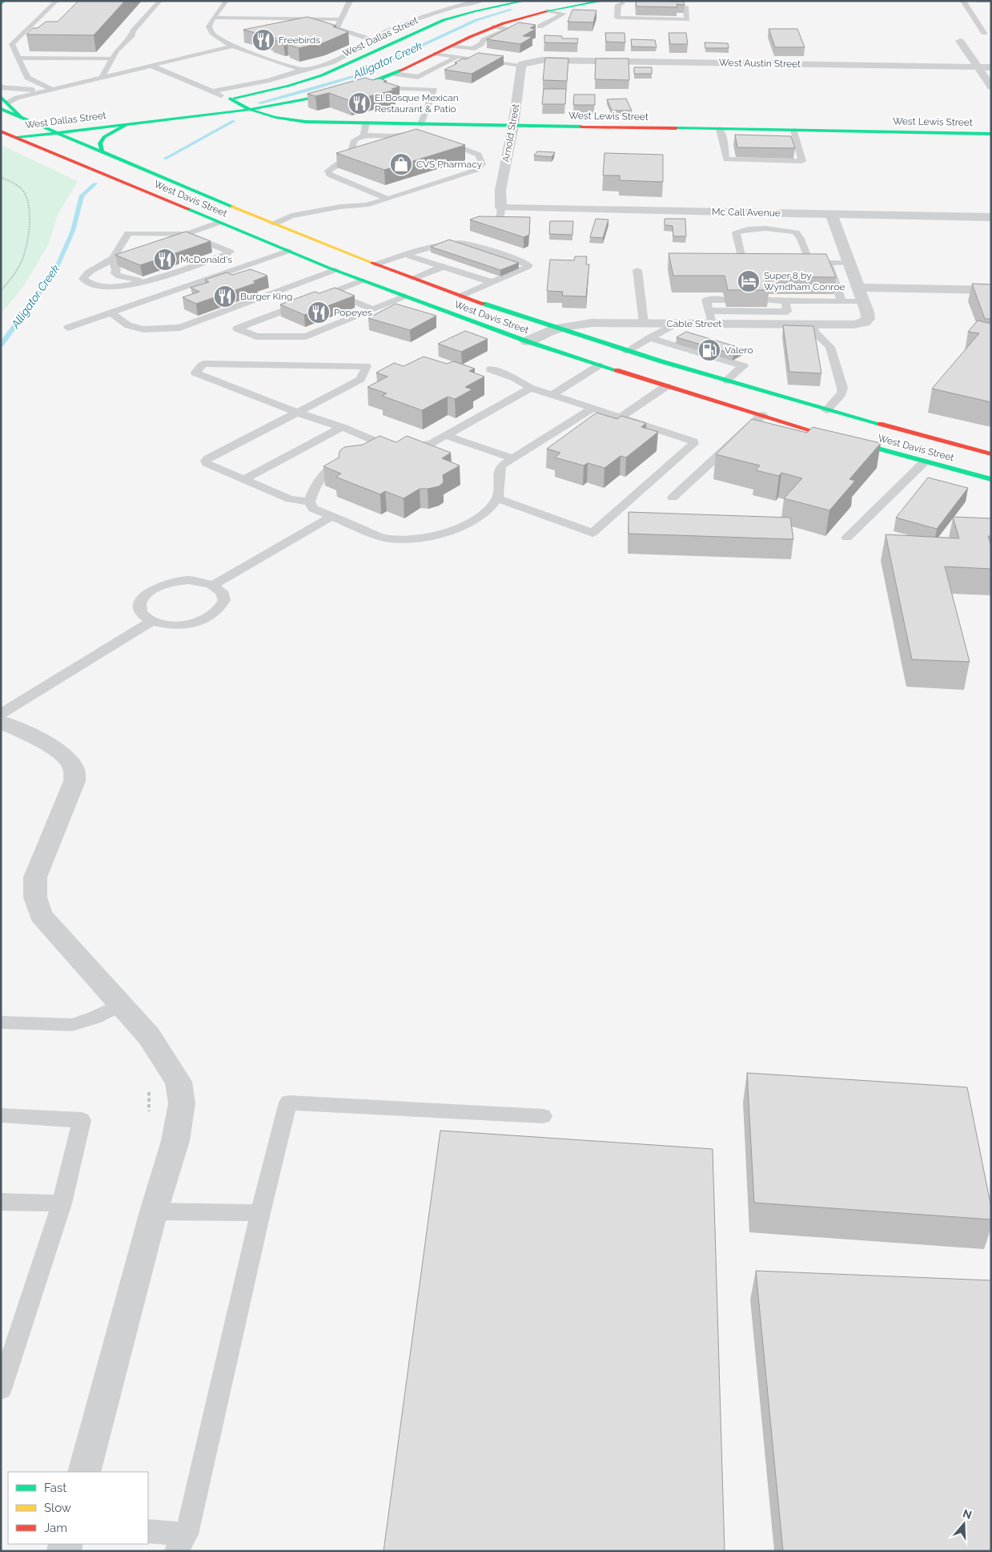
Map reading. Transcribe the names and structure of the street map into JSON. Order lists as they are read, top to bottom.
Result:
{
  "streets": {
    "main road": ["West Dallas Street", "West Lewis Street", "West Davis Street"],
    "street": [
      "West Austin Street",
      "Arnold Street",
      "Mc Call Avenue",
      "Cable Street"
    ]
  },
  "crossings": [
    ["West Dallas Street", "West Lewis Street"],
    ["West Dallas Street", "West Davis Street"],
    ["West Austin Street", "Arnold Street"],
    ["West Lewis Street", "Arnold Street"],
    ["Arnold Street", "Mc Call Avenue"],
    ["West Davis Street", "Cable Street"]
  ],
  "water": ["Alligator Creek"],
  "places": {
    "restaurant": [
      "Freebirds",
      "El Bosque Mexican Restaurant & Patio",
      "McDonald's",
      "Burger King",
      "Popeyes"
    ],
    "shop": ["CVS Pharmacy"],
    "hotel": ["Super 8 by Wyndham Conroe"],
    "fuel station": ["Valero"]
  },
  "legend": ["Fast", "Slow", "Jam"],
  "north": "top"
}
